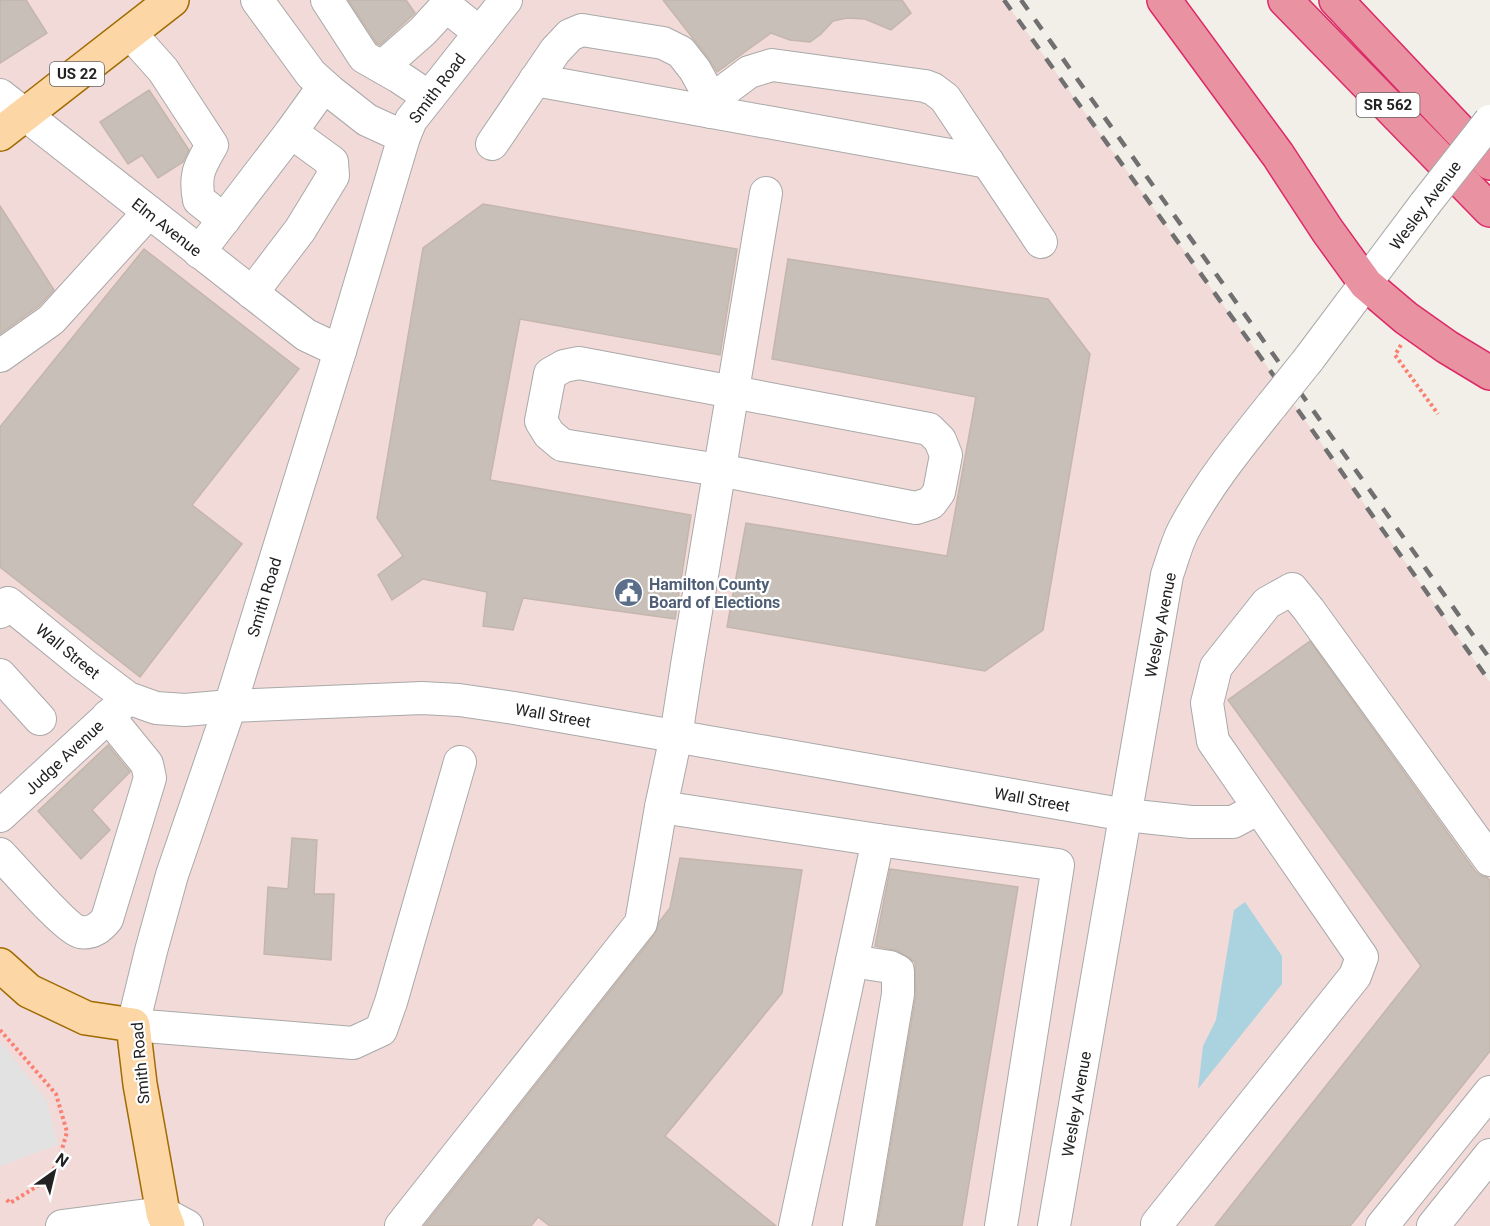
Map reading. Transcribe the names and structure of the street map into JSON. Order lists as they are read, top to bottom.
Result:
{
  "streets": {
    "highway": ["SR 562"],
    "main road": ["US 22", "Smith Road"],
    "street": [
      "Wesley Avenue",
      "Elm Avenue",
      "Wall Street",
      "Judge Avenue"
    ]
  },
  "crossings": [
    ["US 22", "Elm Avenue"],
    ["Smith Road", "Elm Avenue"],
    ["Smith Road", "Wall Street"],
    ["Wesley Avenue", "Wall Street"],
    ["Wall Street", "Judge Avenue"]
  ],
  "places": {
    "public building": ["Hamilton County Board of Elections"]
  },
  "north": "top right"
}
